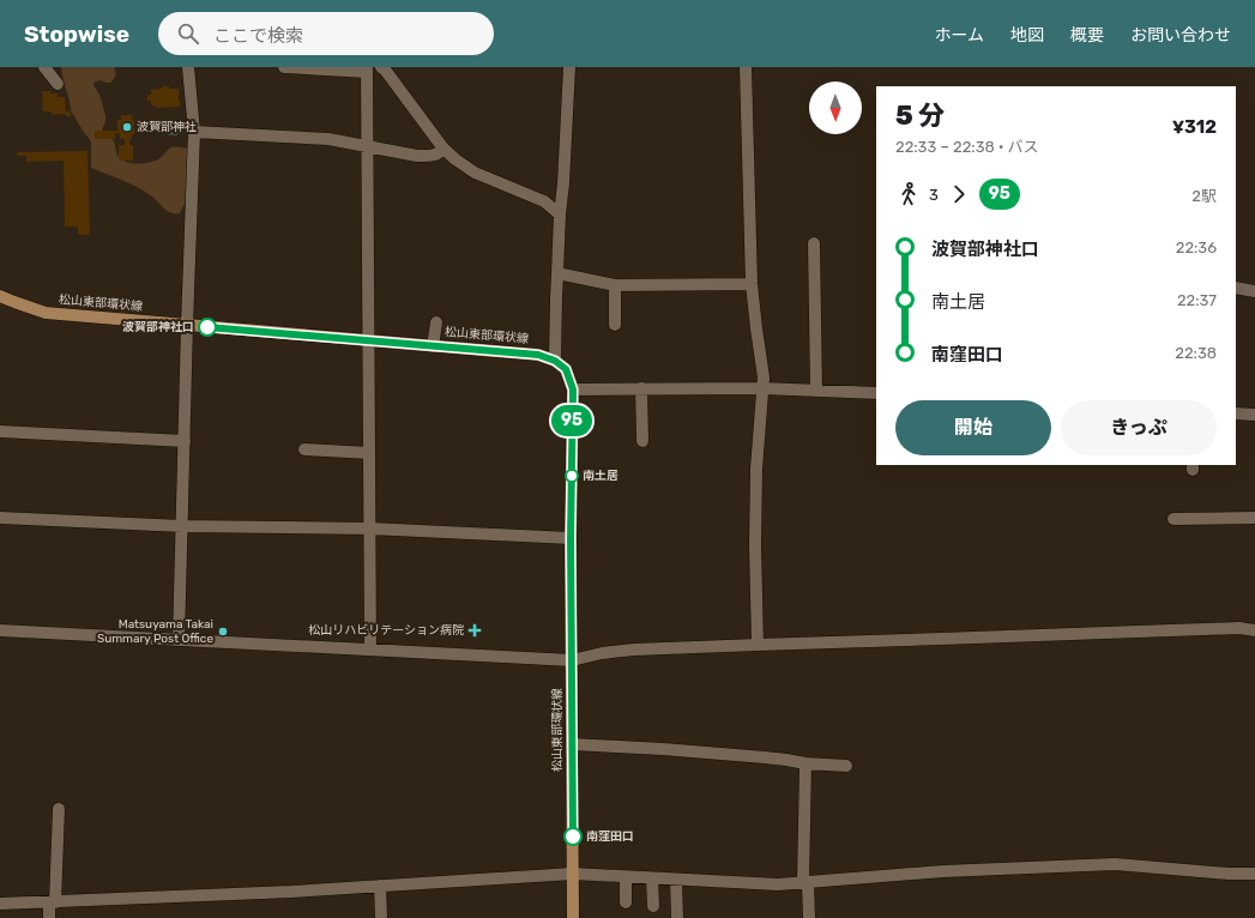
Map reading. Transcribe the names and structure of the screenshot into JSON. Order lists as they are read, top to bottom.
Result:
{
  "streets": {
    "main road": ["松山東部環状線"]
  },
  "places": {
    "other": [
      "波賀部神社",
      "波賀部神社口",
      "南土居",
      "Matsuyama Takai Summary Post Office",
      "南窪田口"
    ],
    "health": ["松山リハビリテーション病院"]
  },
  "lines": ["bus line 95"],
  "north": "bottom",
  "page": {
    "header": "Stopwise",
    "search": "ここで検索",
    "nav": [
      "ホーム",
      "地図",
      "概要",
      "お問い合わせ"
    ],
    "on_map": "95",
    "heading": ["5 分", "22:33 – 22:38 · バス", "¥312"],
    "legs": ["3", "95", "2駅"],
    "list": [
      {
        "name": "波賀部神社口",
        "value": "22:36"
      },
      {
        "name": "南土居",
        "value": "22:37"
      },
      {
        "name": "南窪田口",
        "value": "22:38"
      }
    ],
    "buttons": ["開始", "きっぷ"]
  }
}
